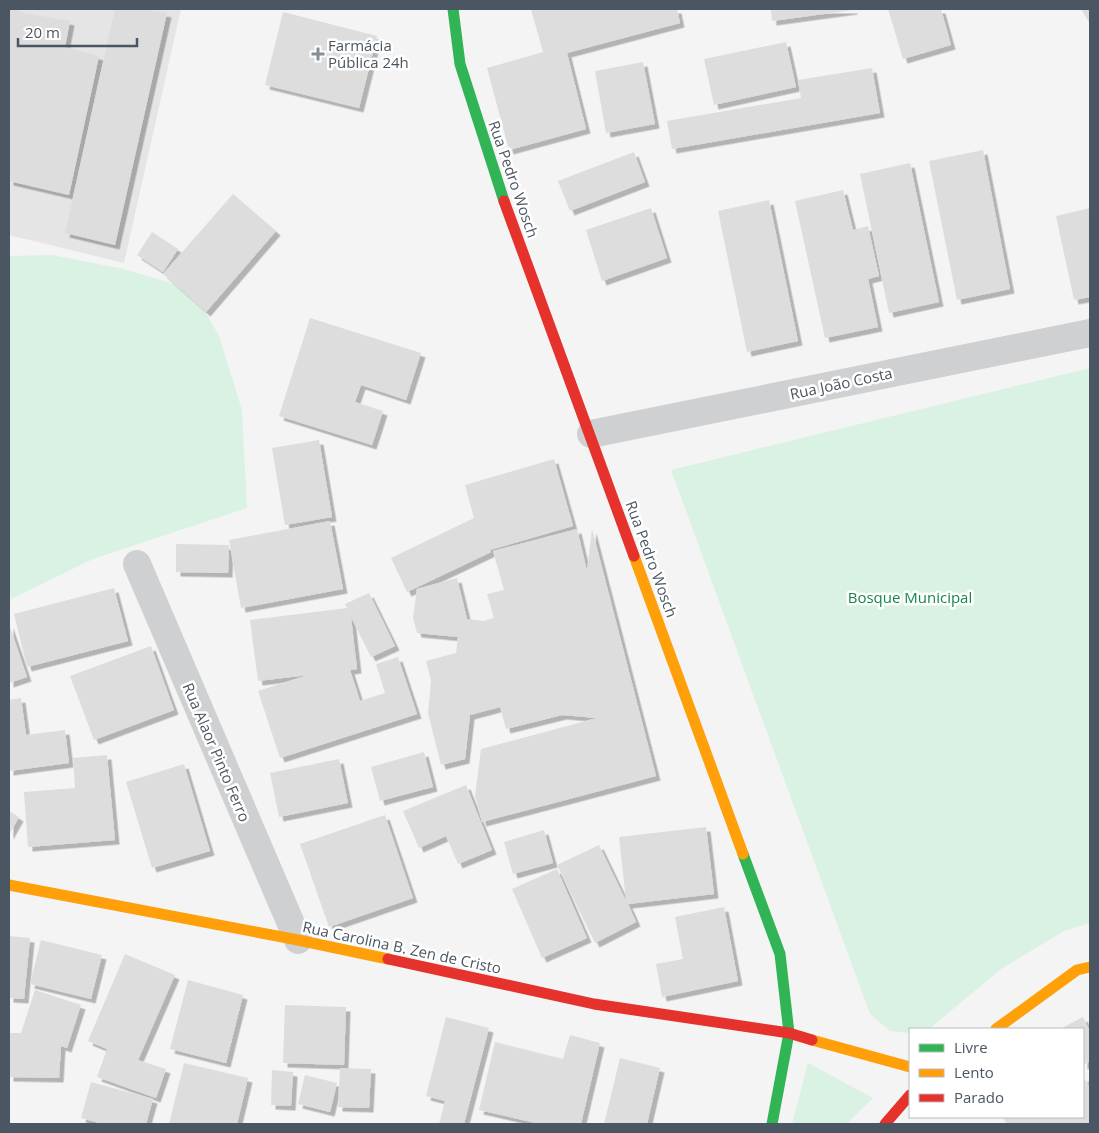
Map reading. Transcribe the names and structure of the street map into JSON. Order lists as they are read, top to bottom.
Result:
{
  "streets": {
    "street": [
      "Rua Pedro Wosch",
      "Rua João Costa",
      "Rua Alaor Pinto Ferro",
      "Rua Carolina B. Zen de Cristo"
    ]
  },
  "crossings": [
    ["Rua Pedro Wosch", "Rua João Costa"],
    ["Rua Pedro Wosch", "Rua Carolina B. Zen de Cristo"],
    ["Rua Alaor Pinto Ferro", "Rua Carolina B. Zen de Cristo"]
  ],
  "parks": ["Bosque Municipal"],
  "places": {
    "health": ["Farmácia Pública 24h"]
  },
  "legend": ["Livre", "Lento", "Parado"],
  "scale_bar": "20 m"
}
